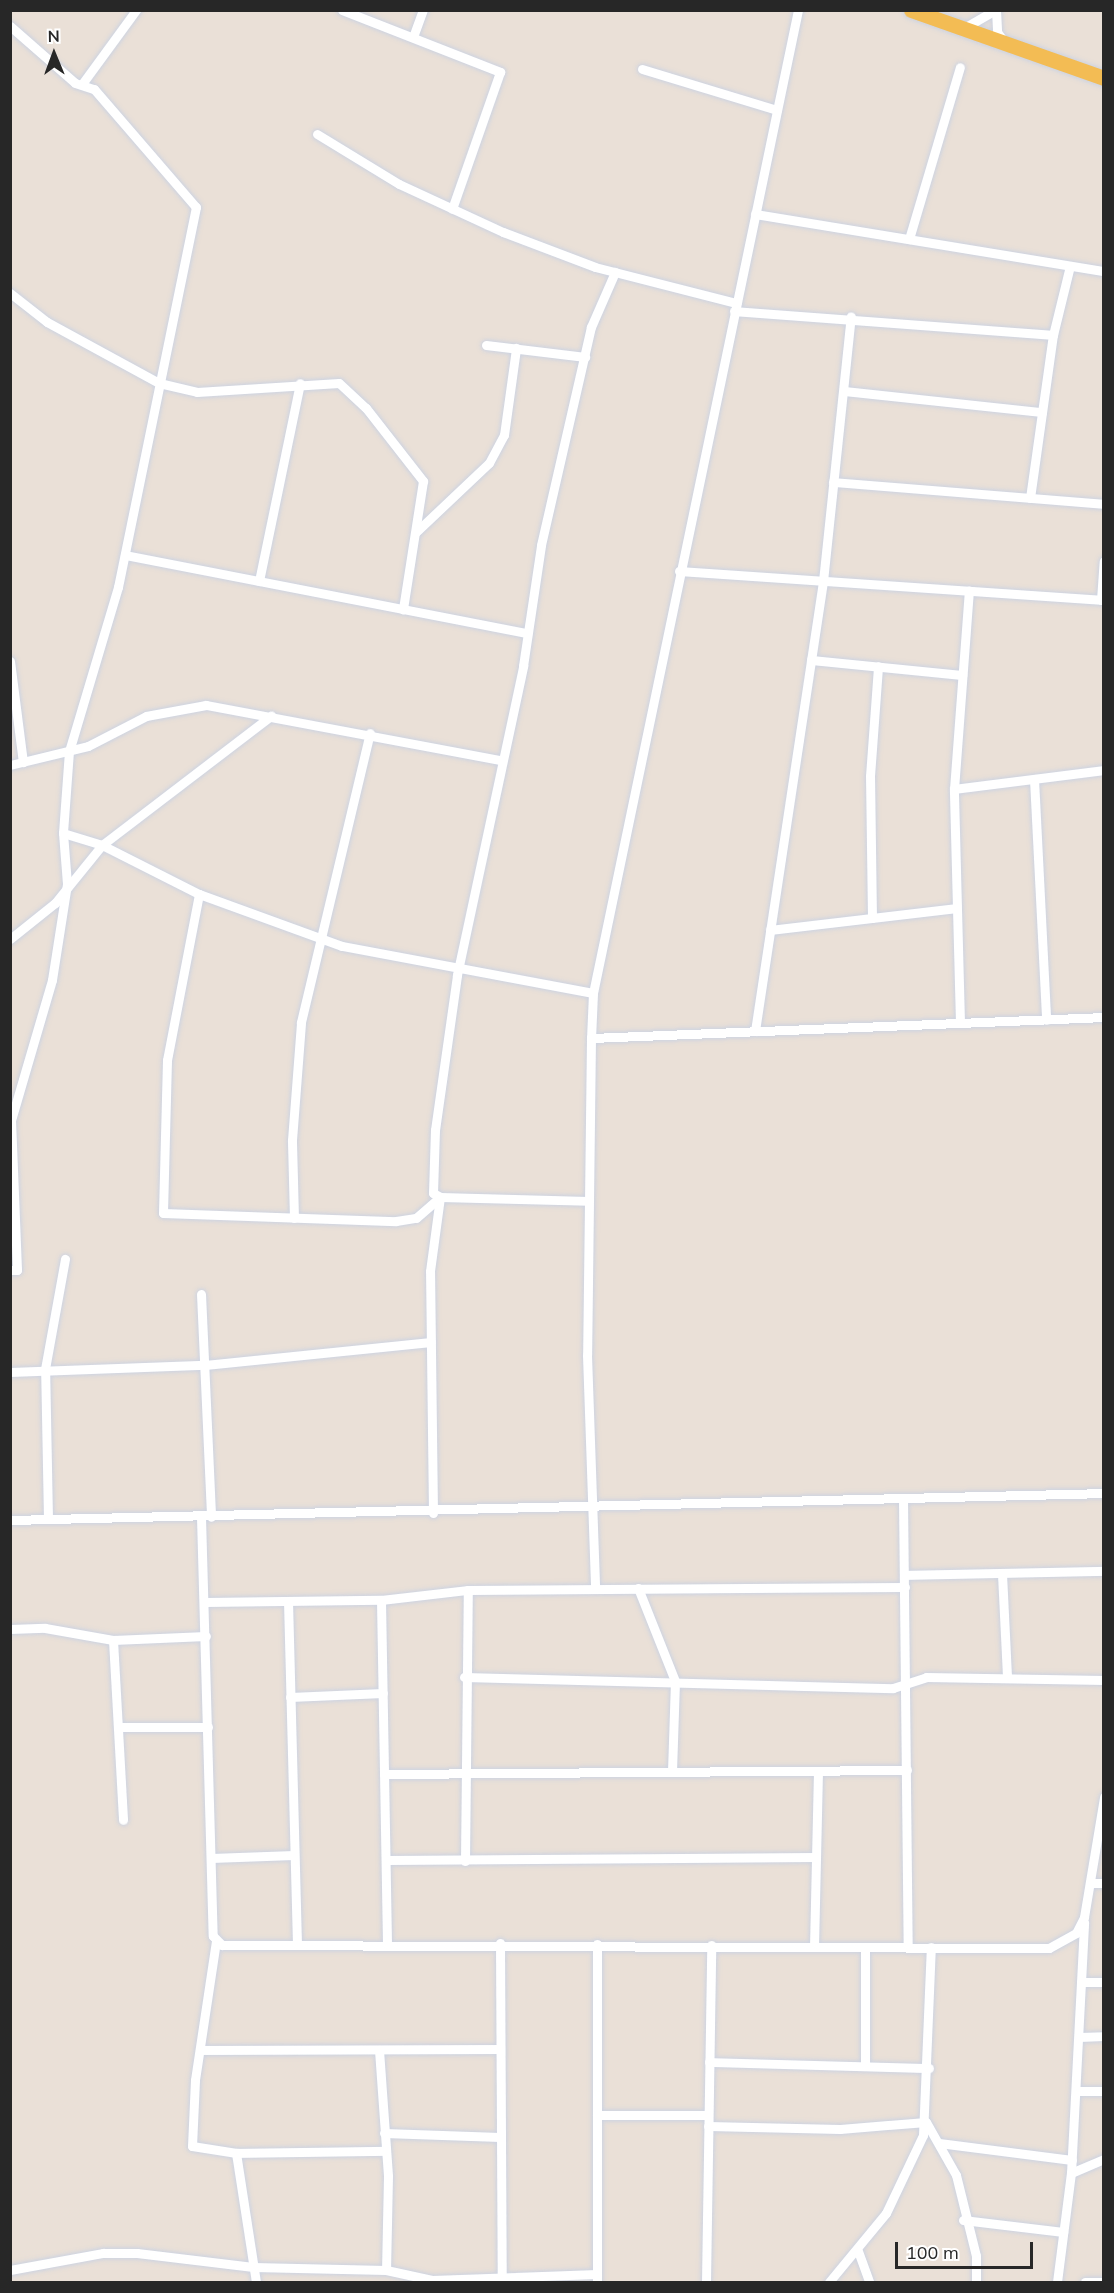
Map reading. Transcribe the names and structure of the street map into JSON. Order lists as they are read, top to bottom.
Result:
{
  "scale_bar": "100 m",
  "north": "top"
}
